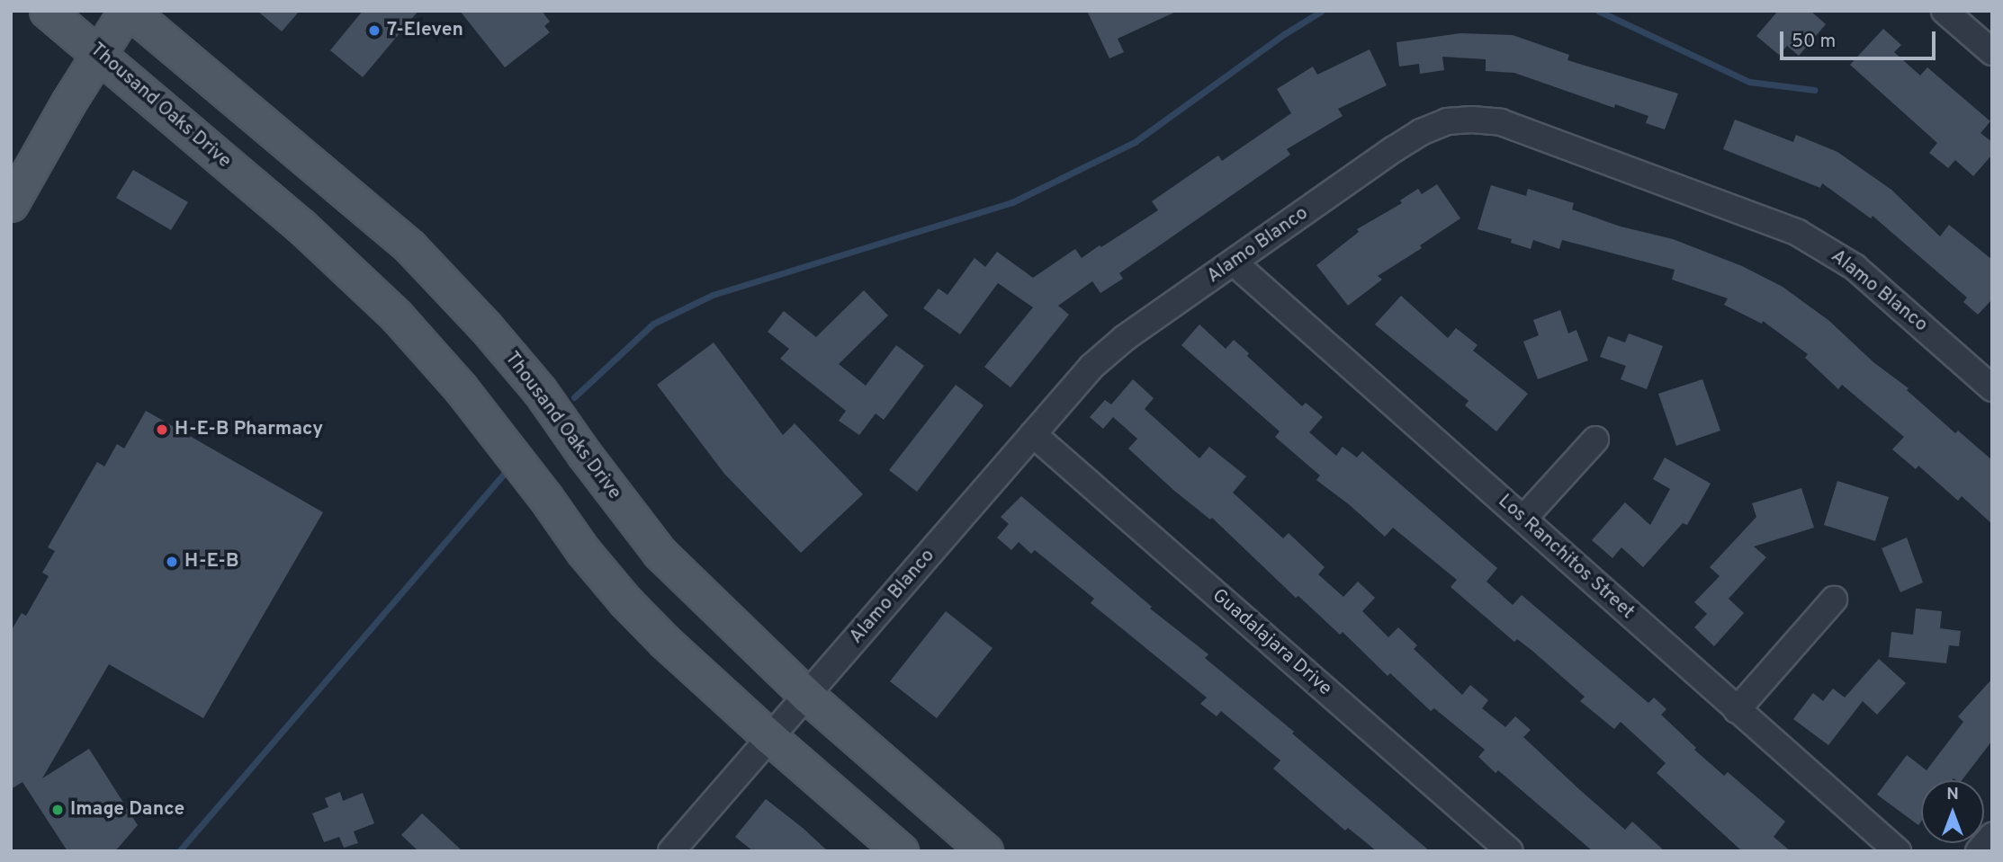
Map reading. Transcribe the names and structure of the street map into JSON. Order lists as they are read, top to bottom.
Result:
{
  "streets": {
    "main road": ["Thousand Oaks Drive"],
    "street": ["Alamo Blanco", "Los Ranchitos Street", "Guadalajara Drive"]
  },
  "crossings": [
    ["Thousand Oaks Drive", "Alamo Blanco"],
    ["Alamo Blanco", "Los Ranchitos Street"],
    ["Alamo Blanco", "Guadalajara Drive"]
  ],
  "places": [
    "7-Eleven",
    "H-E-B Pharmacy",
    "H-E-B",
    "Image Dance"
  ],
  "scale_bar": "50 m",
  "north": "top"
}
